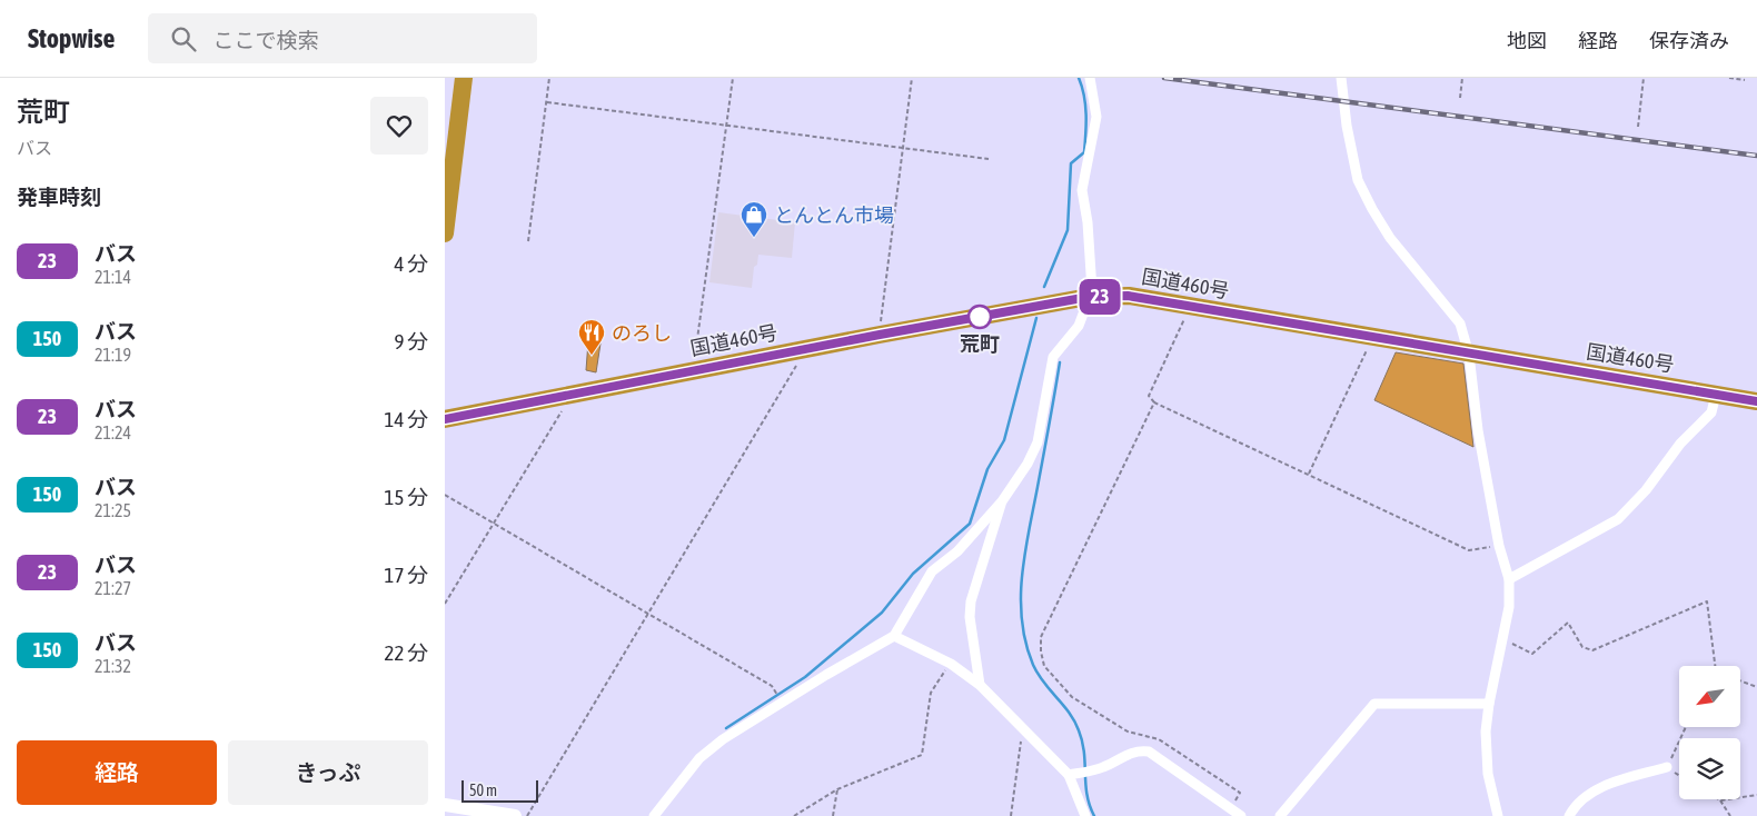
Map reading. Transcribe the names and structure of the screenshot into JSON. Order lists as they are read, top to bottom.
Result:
{
  "streets": {
    "highway": ["国道460号"]
  },
  "places": {
    "shop": ["とんとん市場"],
    "other": ["荒町"],
    "restaurant": ["のろし"]
  },
  "lines": ["bus line 23"],
  "scale_bar": "50 m",
  "north": "bottom left",
  "page": {
    "header": "Stopwise",
    "search": "ここで検索",
    "nav": ["地図", "経路", "保存済み"],
    "heading": [
      ["荒町", "バス"],
      "発車時刻"
    ],
    "on_map": "23",
    "list": [
      {
        "mark": "23",
        "name": "バス",
        "note": "21:14",
        "value": "4 分"
      },
      {
        "mark": "150",
        "name": "バス",
        "note": "21:19",
        "value": "9 分"
      },
      {
        "mark": "23",
        "name": "バス",
        "note": "21:24",
        "value": "14 分"
      },
      {
        "mark": "150",
        "name": "バス",
        "note": "21:25",
        "value": "15 分"
      },
      {
        "mark": "23",
        "name": "バス",
        "note": "21:27",
        "value": "17 分"
      },
      {
        "mark": "150",
        "name": "バス",
        "note": "21:32",
        "value": "22 分"
      }
    ],
    "buttons": ["経路", "きっぷ"],
    "scale": "50 m"
  }
}
